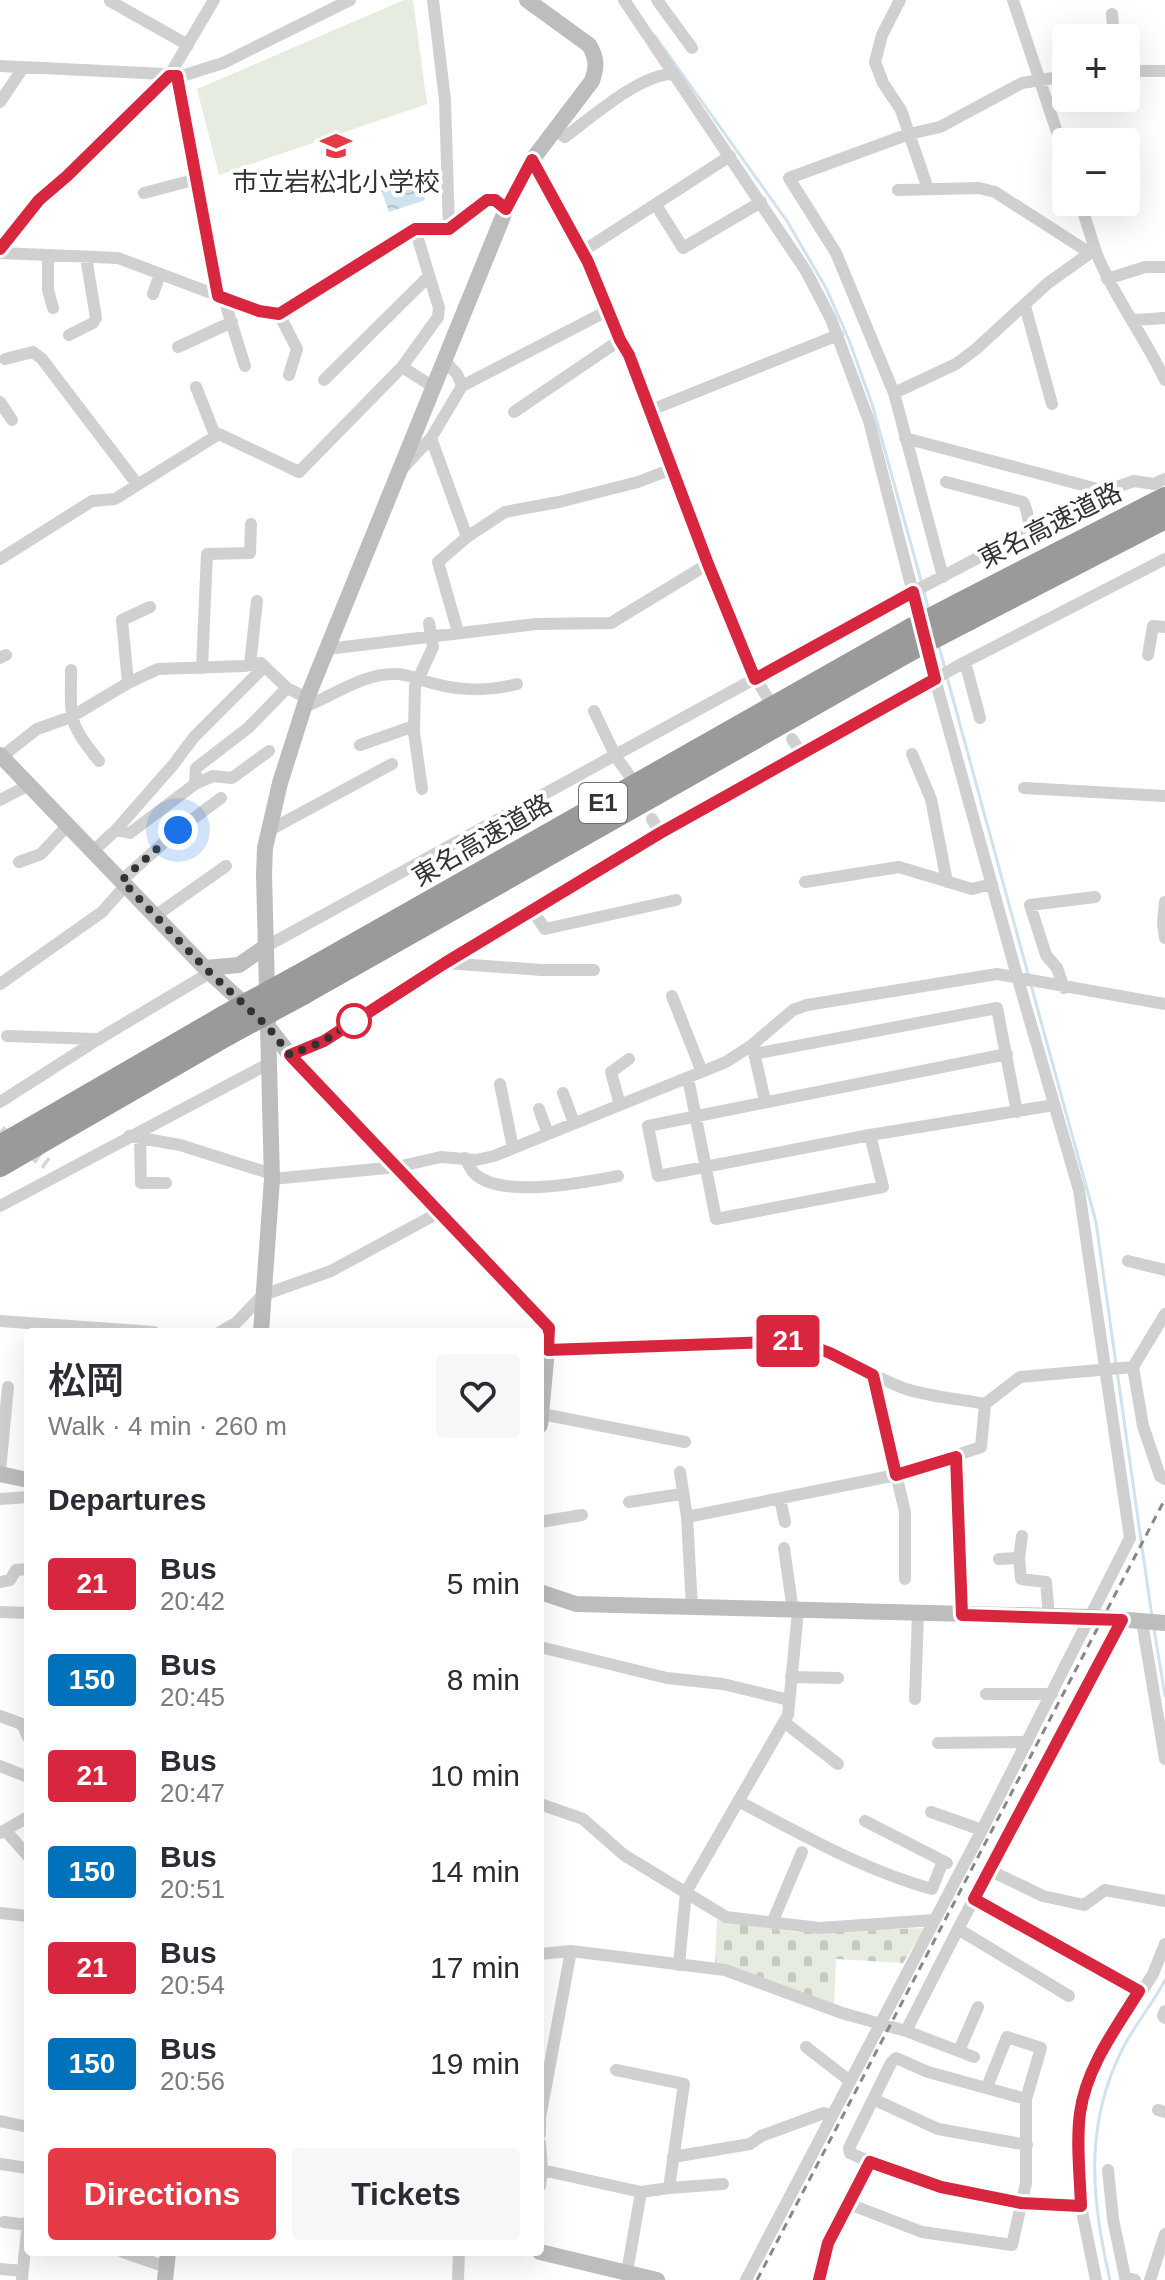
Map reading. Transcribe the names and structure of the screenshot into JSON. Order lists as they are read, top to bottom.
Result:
{
  "streets": {
    "highway": ["東名高速道路", "E1"]
  },
  "places": {
    "school or university": ["市立岩松北小学校"]
  },
  "lines": ["bus line 21"],
  "page": {
    "on_map": "21",
    "map_buttons": ["+", "−"],
    "heading": [
      ["松岡", "Walk · 4 min · 260 m"],
      "Departures"
    ],
    "list": [
      {
        "mark": "21",
        "name": "Bus",
        "note": "20:42",
        "value": "5 min"
      },
      {
        "mark": "150",
        "name": "Bus",
        "note": "20:45",
        "value": "8 min"
      },
      {
        "mark": "21",
        "name": "Bus",
        "note": "20:47",
        "value": "10 min"
      },
      {
        "mark": "150",
        "name": "Bus",
        "note": "20:51",
        "value": "14 min"
      },
      {
        "mark": "21",
        "name": "Bus",
        "note": "20:54",
        "value": "17 min"
      },
      {
        "mark": "150",
        "name": "Bus",
        "note": "20:56",
        "value": "19 min"
      }
    ],
    "buttons": ["Directions", "Tickets"]
  }
}
